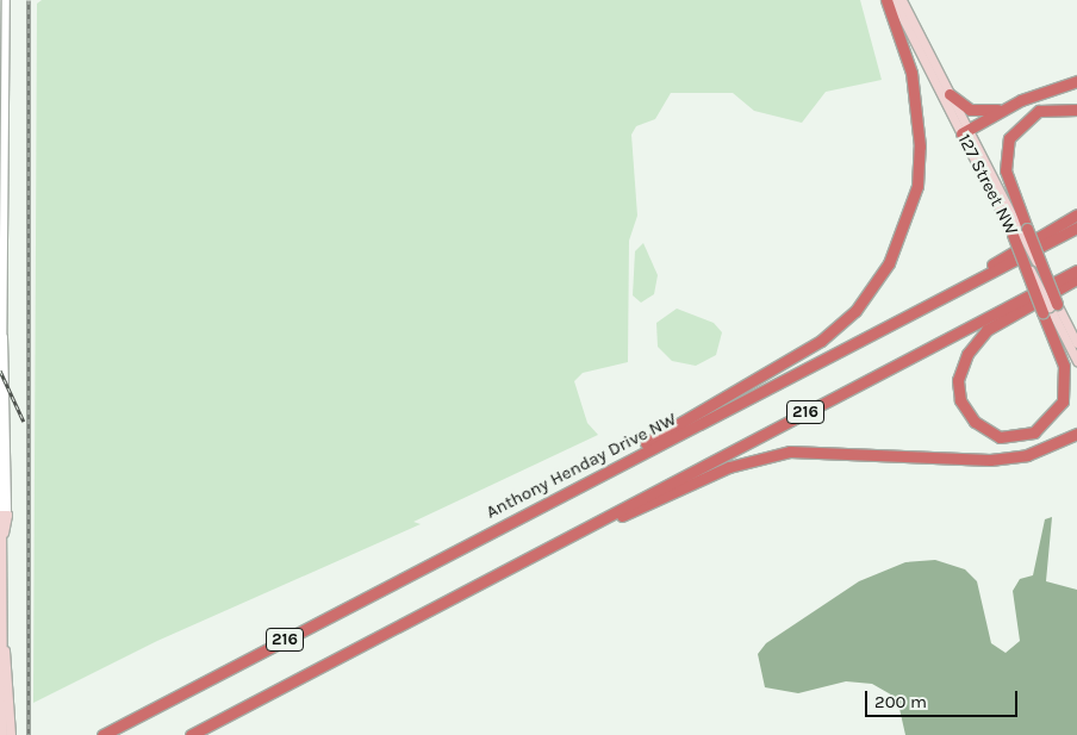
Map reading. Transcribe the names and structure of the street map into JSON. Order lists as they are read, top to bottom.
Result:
{
  "streets": {
    "highway": ["216", "Anthony Henday Drive NW"],
    "main road": ["127 Street NW"]
  },
  "scale_bar": "200 m"
}
